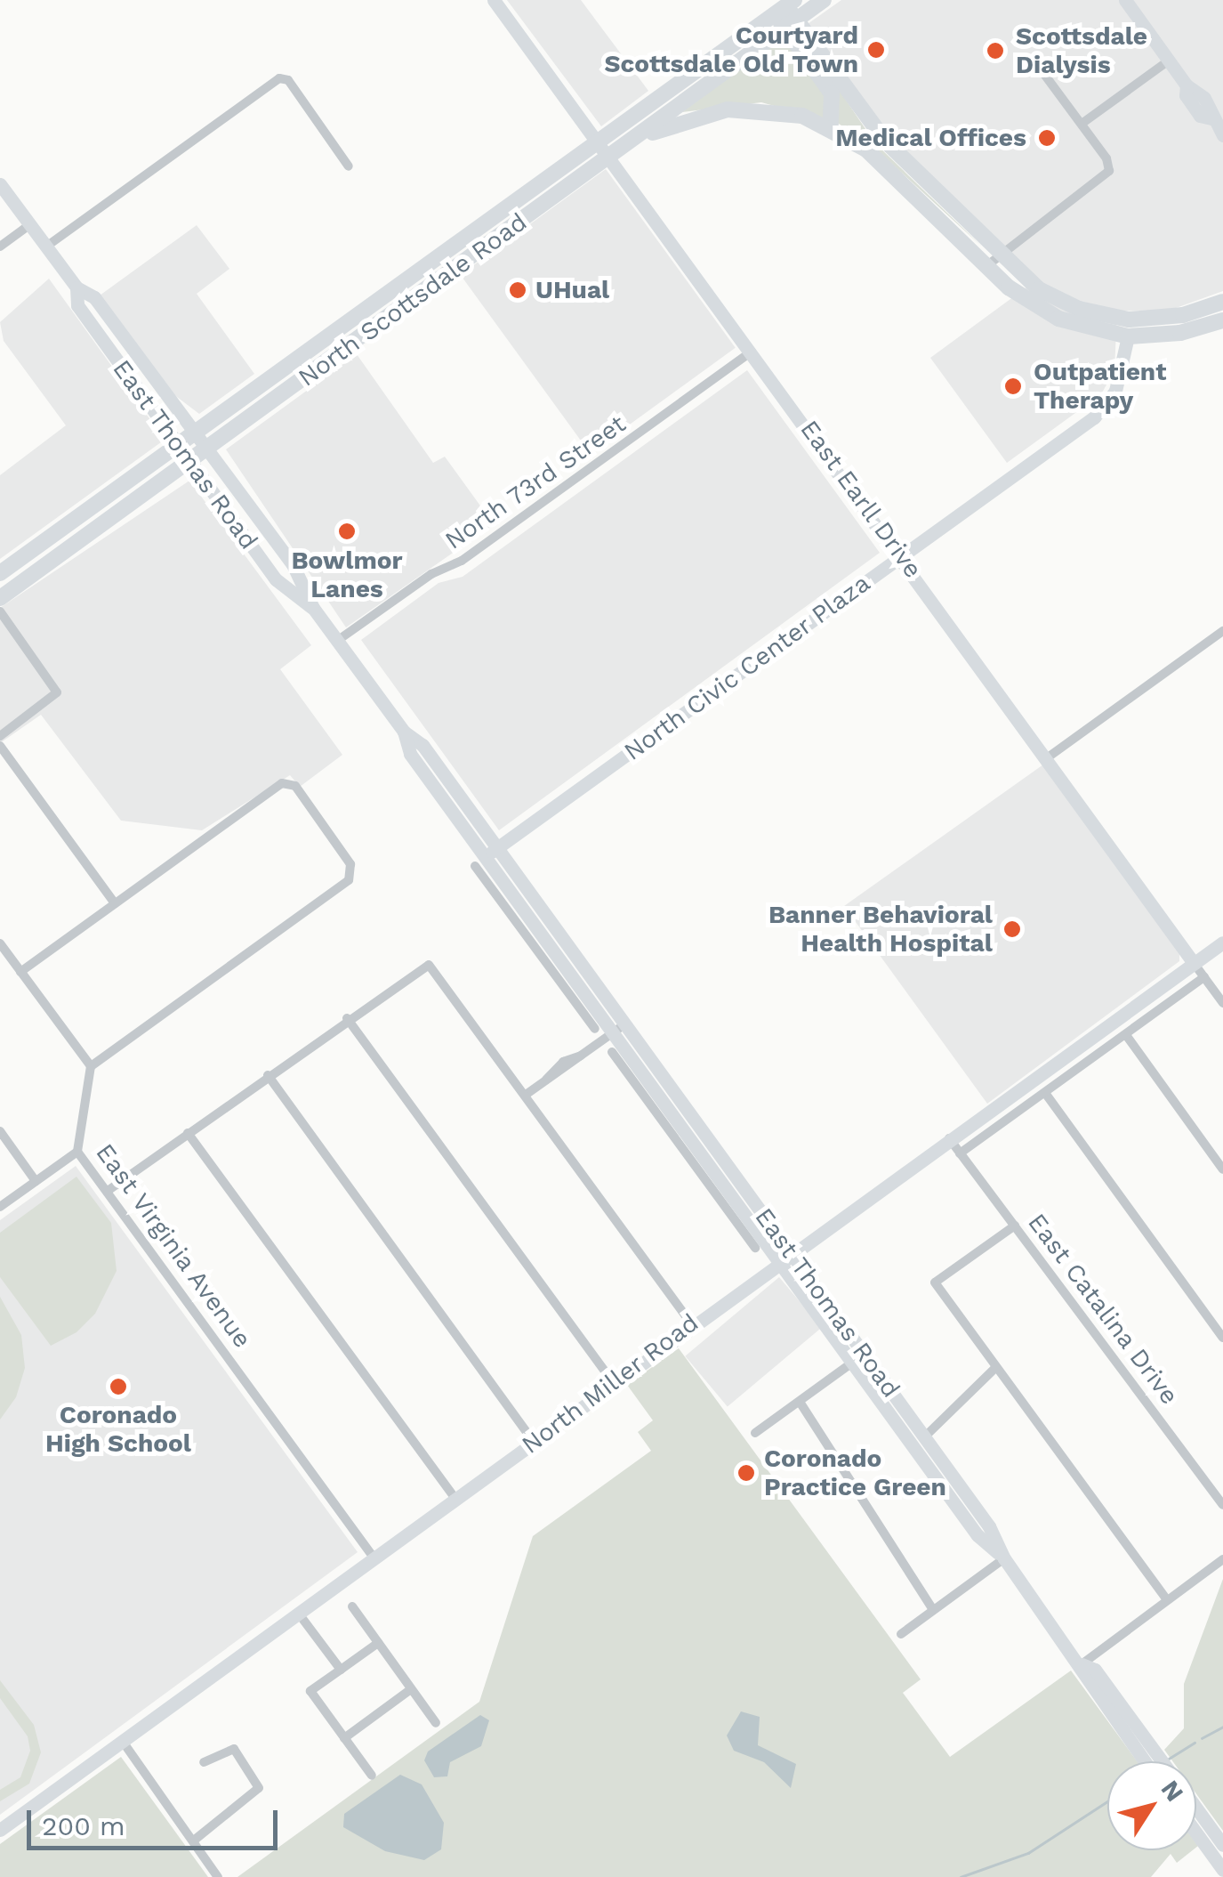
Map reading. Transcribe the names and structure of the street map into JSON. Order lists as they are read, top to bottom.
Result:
{
  "streets": {
    "main road": [
      "North Scottsdale Road",
      "East Thomas Road",
      "East Earll Drive",
      "North Civic Center Plaza",
      "North Miller Road"
    ],
    "street": ["North 73rd Street", "East Virginia Avenue", "East Catalina Drive"]
  },
  "crossings": [
    ["North Scottsdale Road", "East Thomas Road"],
    ["North Scottsdale Road", "East Earll Drive"],
    ["East Thomas Road", "North 73rd Street"],
    ["East Thomas Road", "North Civic Center Plaza"],
    ["East Thomas Road", "North Miller Road"],
    ["North 73rd Street", "East Earll Drive"],
    ["East Earll Drive", "North Civic Center Plaza"],
    ["East Earll Drive", "North Miller Road"],
    ["East Virginia Avenue", "North Miller Road"],
    ["East Catalina Drive", "North Miller Road"]
  ],
  "places": [
    "Courtyard Scottsdale Old Town",
    "Scottsdale Dialysis",
    "Medical Offices",
    "UHual",
    "Outpatient Therapy",
    "Bowlmor Lanes",
    "Banner Behavioral Health Hospital",
    "Coronado High School",
    "Coronado Practice Green"
  ],
  "scale_bar": "200 m",
  "north": "top right"
}
